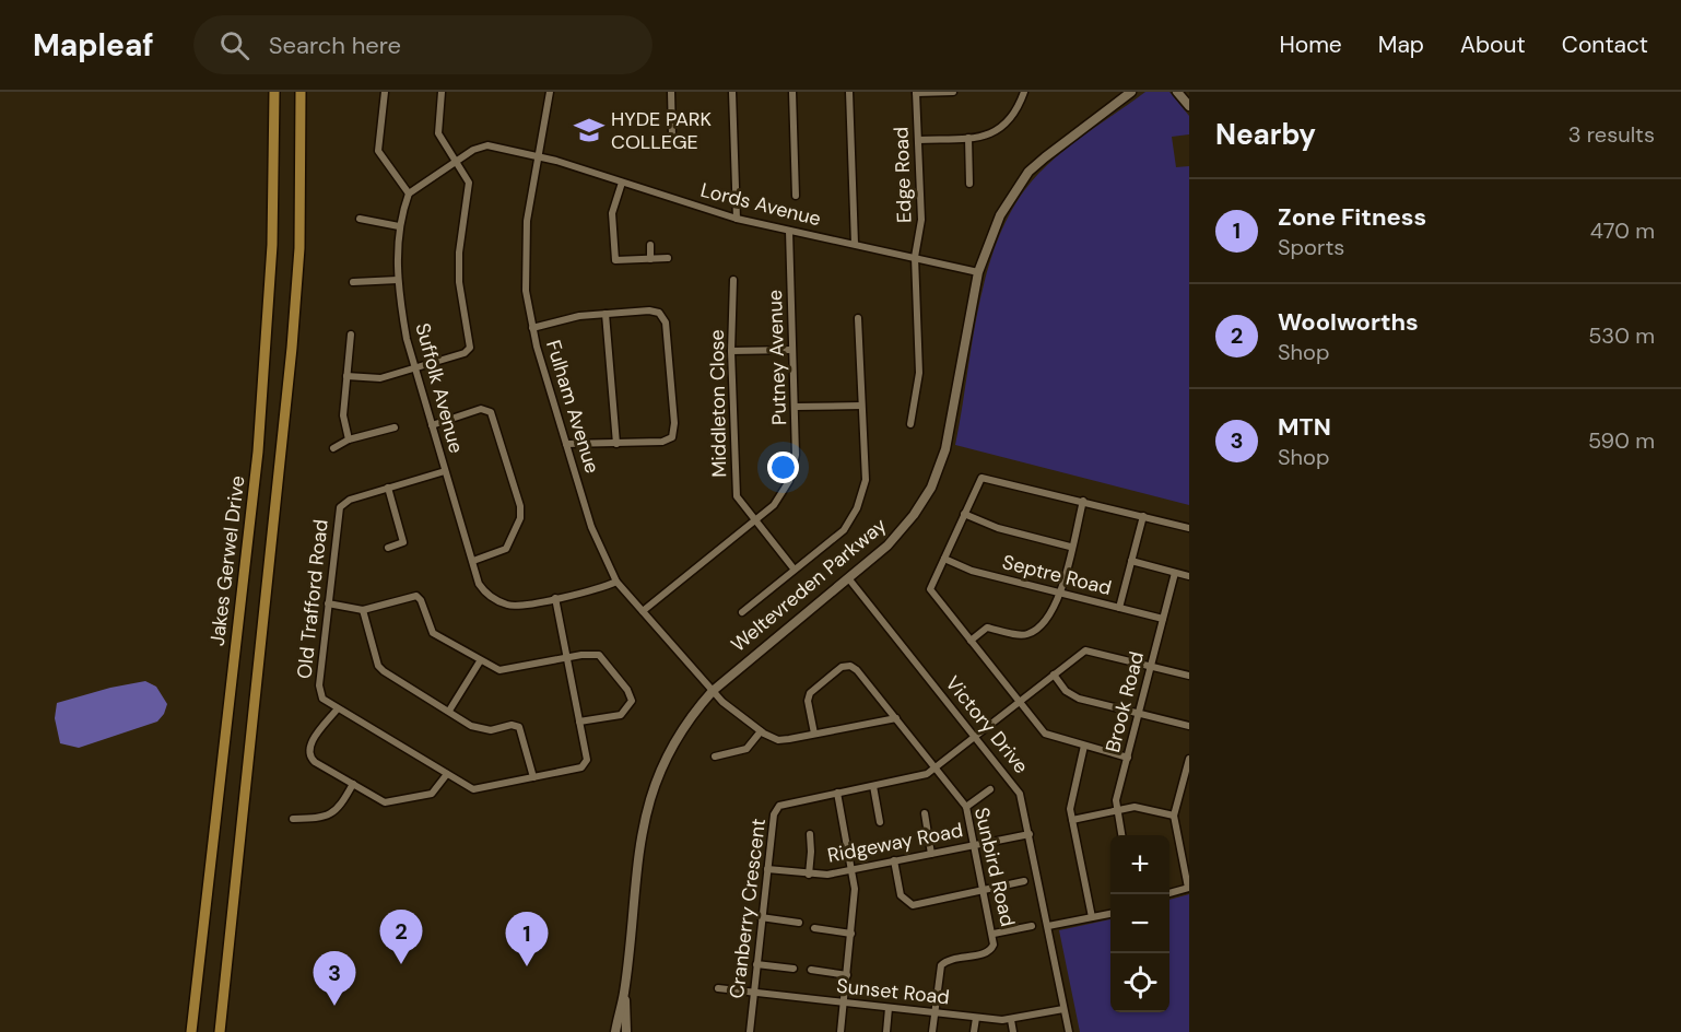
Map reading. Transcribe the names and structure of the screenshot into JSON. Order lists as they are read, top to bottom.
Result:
{
  "streets": {
    "main road": ["Jakes Gerwel Drive"],
    "street": [
      "Edge Road",
      "Lords Avenue",
      "Putney Avenue",
      "Suffolk Avenue",
      "Middleton Close",
      "Fulham Avenue",
      "Septre Road",
      "Weltevreden Parkway",
      "Old Trafford Road",
      "Brook Road",
      "Victory Drive",
      "Ridgeway Road",
      "Sunbird Road",
      "Cranberry Crescent",
      "Sunset Road"
    ]
  },
  "crossings": [
    ["Edge Road", "Lords Avenue"],
    ["Lords Avenue", "Putney Avenue"],
    ["Lords Avenue", "Fulham Avenue"],
    ["Lords Avenue", "Weltevreden Parkway"],
    ["Putney Avenue", "Middleton Close"],
    ["Putney Avenue", "Fulham Avenue"],
    ["Suffolk Avenue", "Fulham Avenue"],
    ["Suffolk Avenue", "Old Trafford Road"],
    ["Fulham Avenue", "Weltevreden Parkway"],
    ["Septre Road", "Brook Road"],
    ["Weltevreden Parkway", "Victory Drive"],
    ["Brook Road", "Cranberry Crescent"],
    ["Victory Drive", "Ridgeway Road"],
    ["Victory Drive", "Cranberry Crescent"],
    ["Victory Drive", "Sunset Road"],
    ["Ridgeway Road", "Sunbird Road"],
    ["Ridgeway Road", "Cranberry Crescent"],
    ["Sunbird Road", "Cranberry Crescent"],
    ["Sunbird Road", "Sunset Road"],
    ["Cranberry Crescent", "Sunset Road"]
  ],
  "places": {
    "school or university": ["HYDE PARK COLLEGE"]
  },
  "page": {
    "header": "Mapleaf",
    "search": "Search here",
    "nav": [
      "Home",
      "Map",
      "About",
      "Contact"
    ],
    "heading": ["Nearby", "3 results"],
    "list": [
      {
        "mark": "1",
        "name": "Zone Fitness",
        "note": "Sports",
        "value": "470 m"
      },
      {
        "mark": "2",
        "name": "Woolworths",
        "note": "Shop",
        "value": "530 m"
      },
      {
        "mark": "3",
        "name": "MTN",
        "note": "Shop",
        "value": "590 m"
      }
    ],
    "map_buttons": ["+", "−"],
    "pins": ["2", "1", "3"]
  }
}
